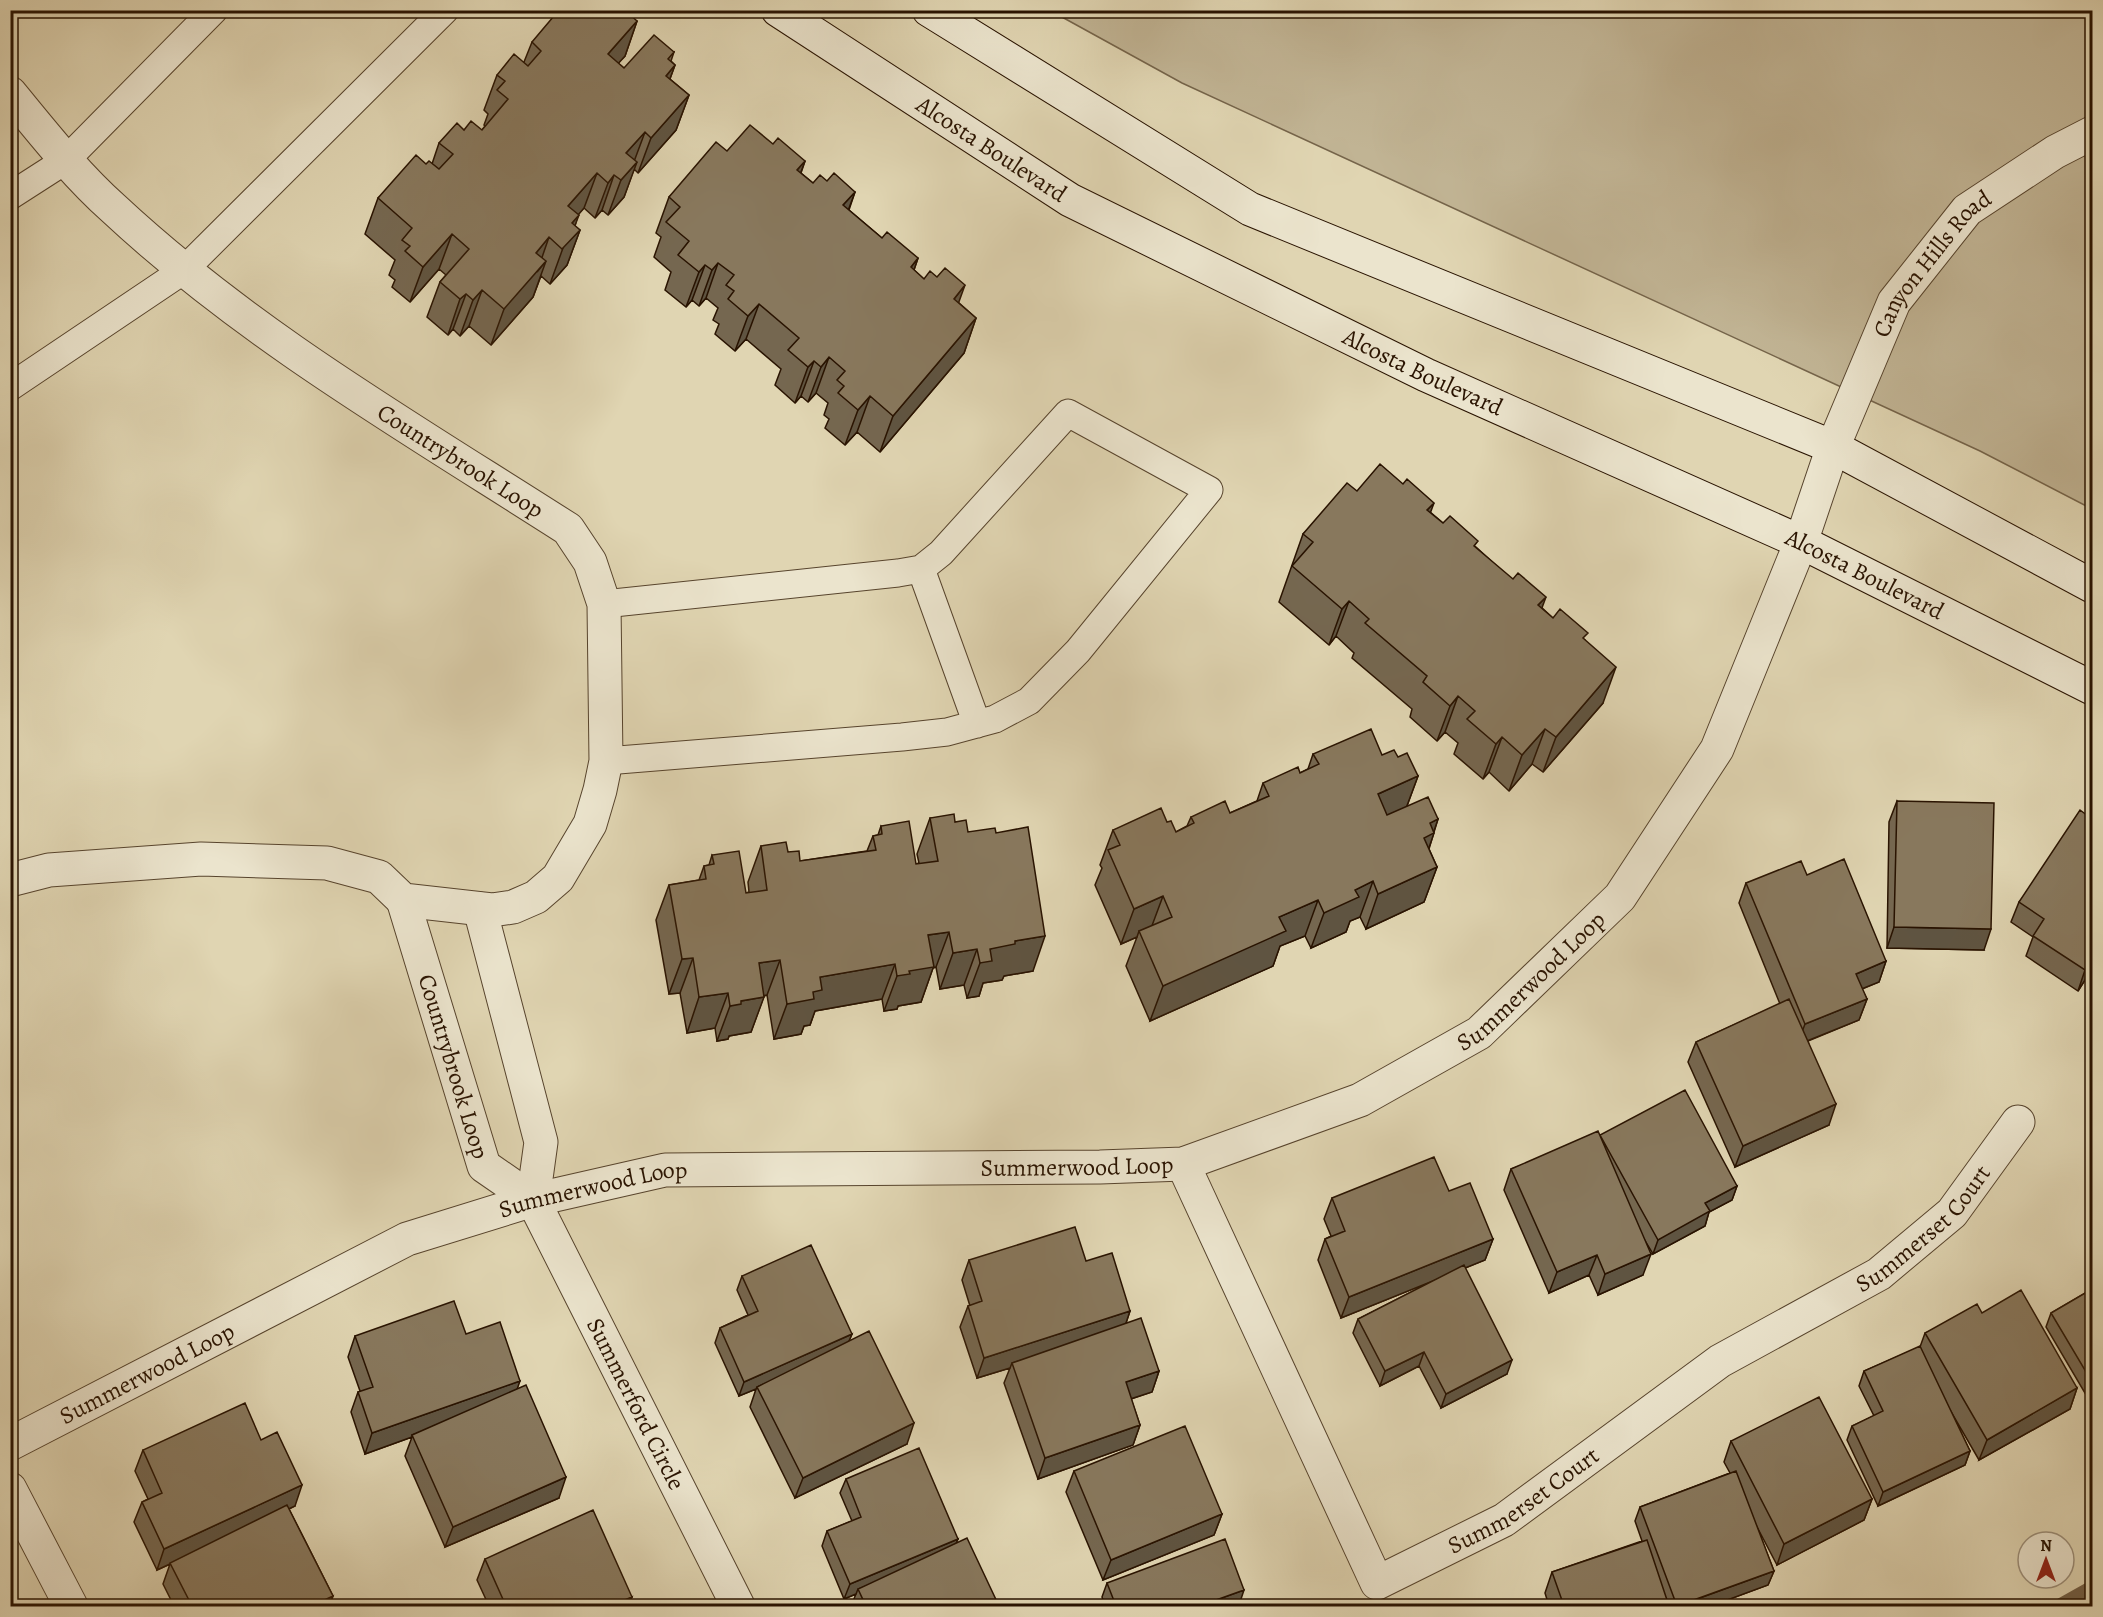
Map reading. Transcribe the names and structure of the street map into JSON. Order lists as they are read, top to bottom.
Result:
{
  "streets": {
    "street": [
      "Alcosta Boulevard",
      "Canyon Hills Road",
      "Countrybrook Loop",
      "Summerwood Loop",
      "Summerset Court",
      "Summerford Circle"
    ]
  },
  "crossings": [
    ["Alcosta Boulevard", "Summerwood Loop"],
    ["Canyon Hills Road", "Summerwood Loop"],
    ["Countrybrook Loop", "Summerwood Loop"],
    ["Countrybrook Loop", "Summerford Circle"],
    ["Summerwood Loop", "Summerset Court"],
    ["Summerwood Loop", "Summerford Circle"]
  ],
  "north": "top"
}
